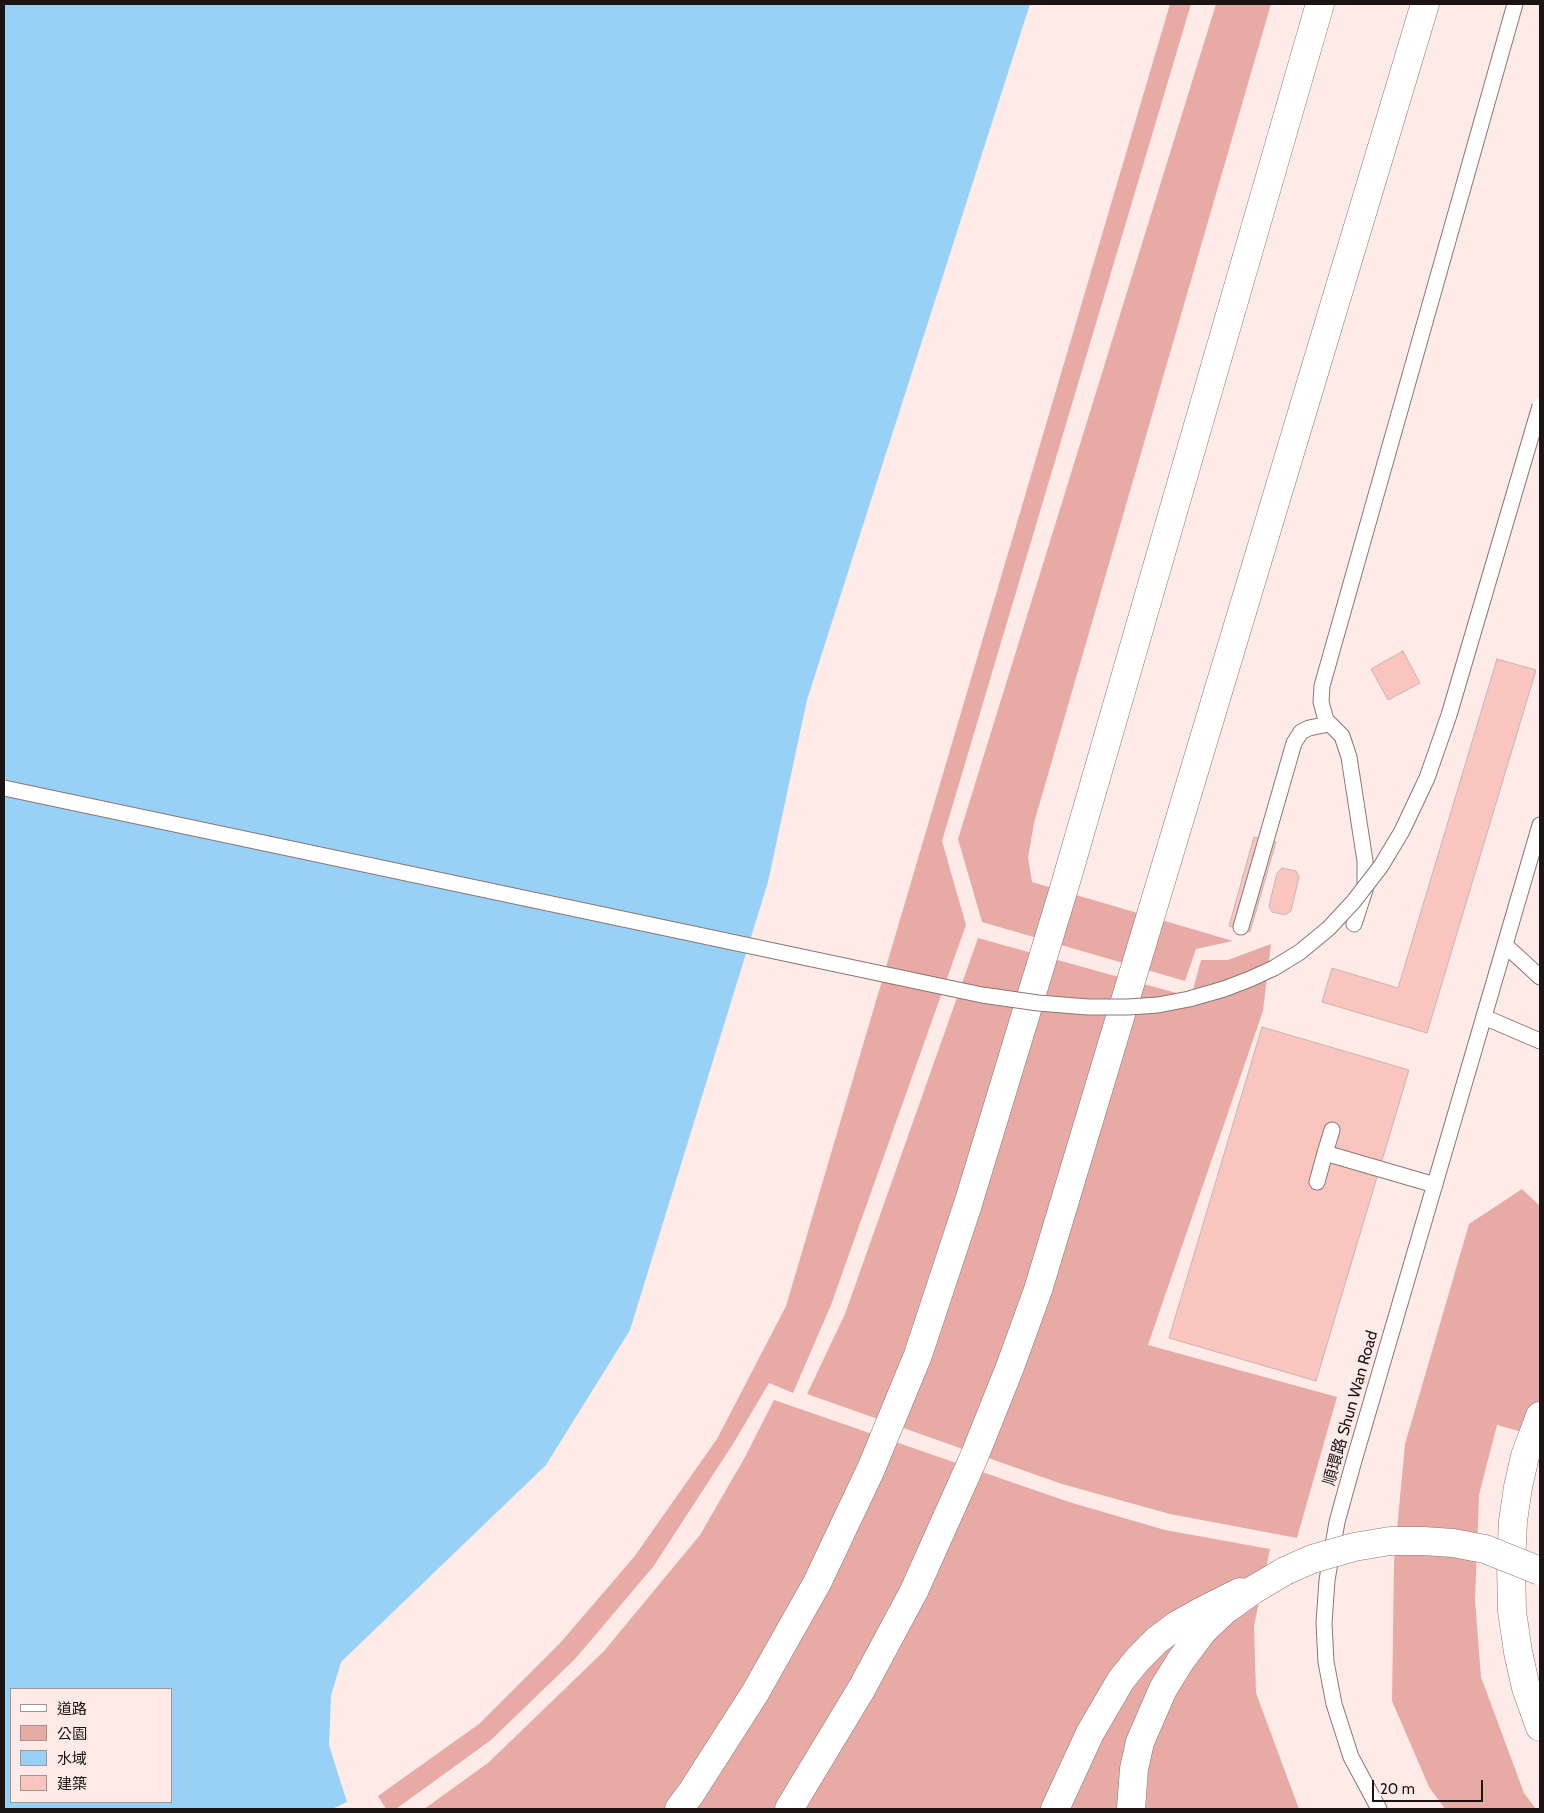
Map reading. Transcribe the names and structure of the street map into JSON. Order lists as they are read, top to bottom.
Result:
{
  "streets": {
    "lane": ["順環路 Shun Wan Road"]
  },
  "legend": [
    "道路",
    "公園",
    "水域",
    "建築"
  ],
  "scale_bar": "20 m"
}
